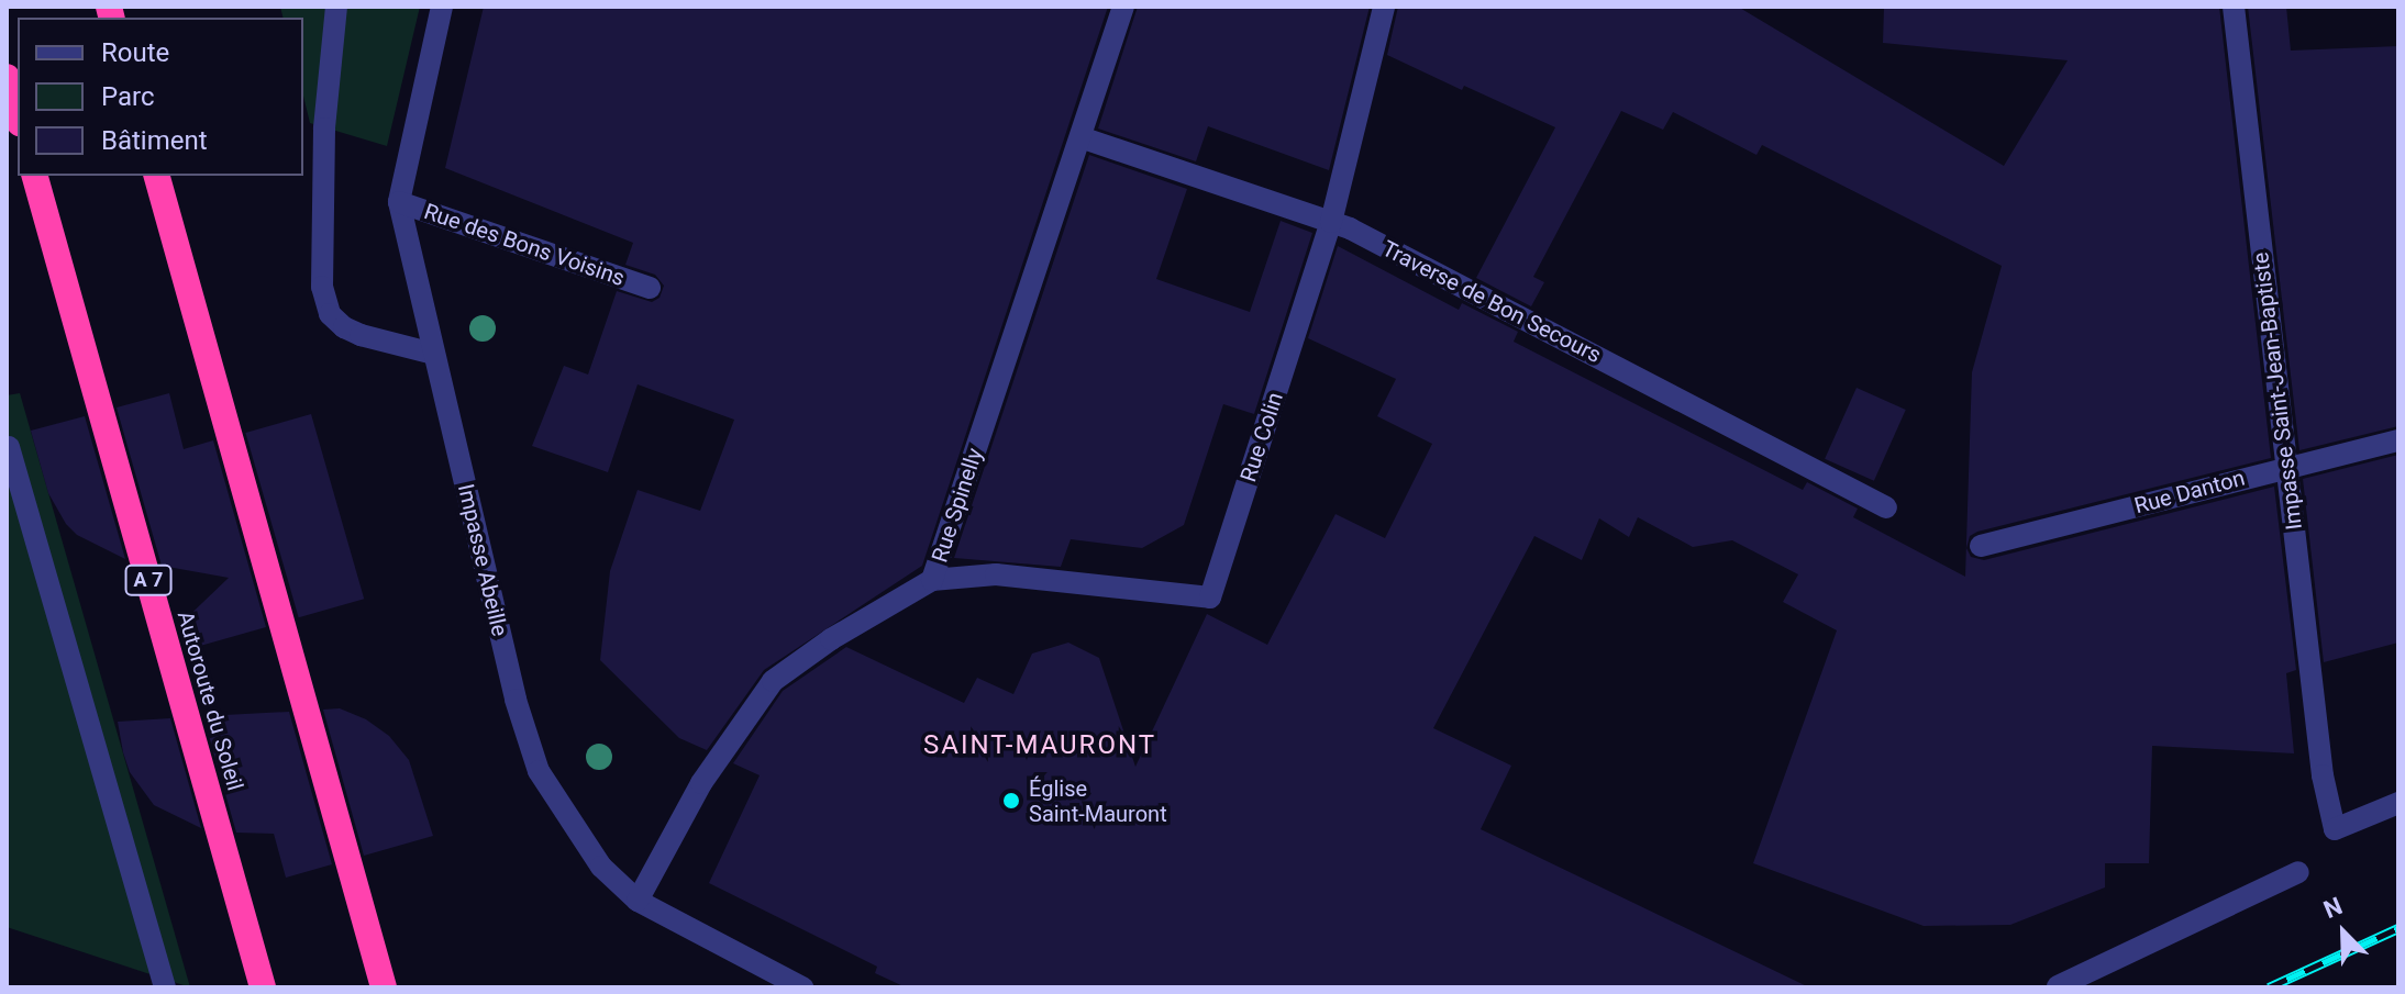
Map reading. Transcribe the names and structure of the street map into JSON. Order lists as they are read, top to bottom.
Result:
{
  "streets": {
    "highway": ["A 7", "Autoroute du Soleil"],
    "street": [
      "Rue des Bons Voisins",
      "Traverse de Bon Secours",
      "Impasse Saint-Jean-Baptiste",
      "Rue Colin",
      "Rue Danton",
      "Rue Spinelly",
      "Impasse Abeille"
    ]
  },
  "crossings": [
    ["Rue des Bons Voisins", "Impasse Abeille"],
    ["Traverse de Bon Secours", "Rue Colin"],
    ["Traverse de Bon Secours", "Rue Spinelly"],
    ["Impasse Saint-Jean-Baptiste", "Rue Danton"],
    ["Rue Colin", "Rue Spinelly"],
    ["Rue Spinelly", "Impasse Abeille"]
  ],
  "districts": ["SAINT-MAURONT"],
  "places": ["Église Saint-Mauront"],
  "legend": ["Route", "Parc", "Bâtiment"],
  "north": "top left"
}
